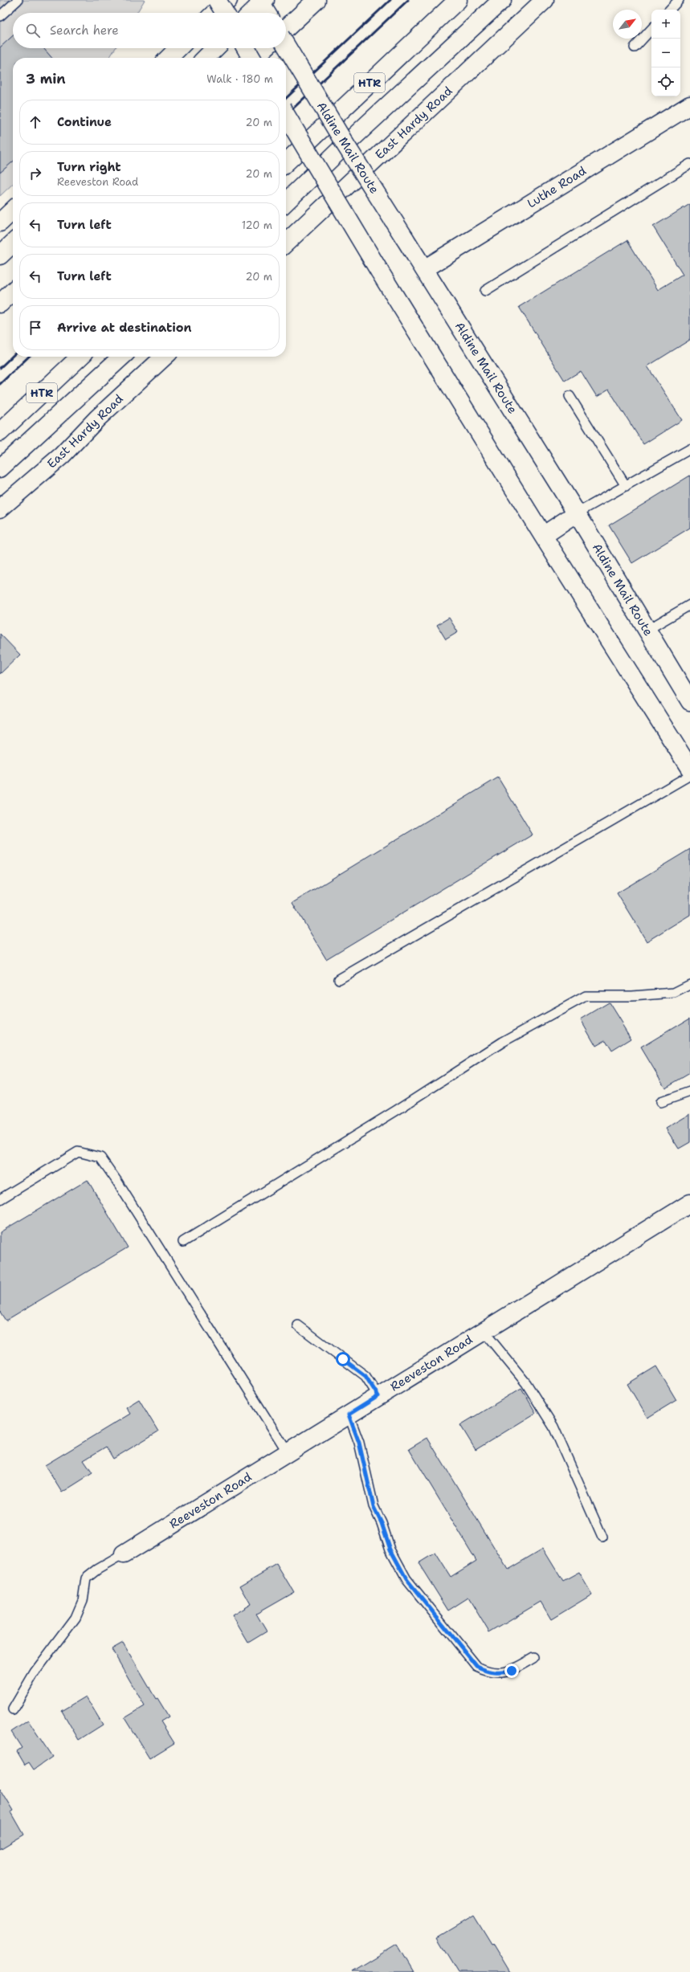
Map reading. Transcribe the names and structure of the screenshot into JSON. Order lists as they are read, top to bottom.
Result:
{
  "streets": {
    "main road": [
      "HTR",
      "East Hardy Road",
      "Aldine Mail Route",
      "Luthe Road",
      "Reeveston Road"
    ]
  },
  "crossings": [
    ["Aldine Mail Route", "Luthe Road"]
  ],
  "north": "top right",
  "page": {
    "map_buttons": ["+", "−"],
    "search": "Search here",
    "heading": ["3 min", "Walk · 180 m"],
    "list": [
      ["Continue", "20 m"],
      ["Turn right", "Reeveston Road", "20 m"],
      ["Turn left", "120 m"],
      ["Turn left", "20 m"],
      "Arrive at destination"
    ]
  }
}
